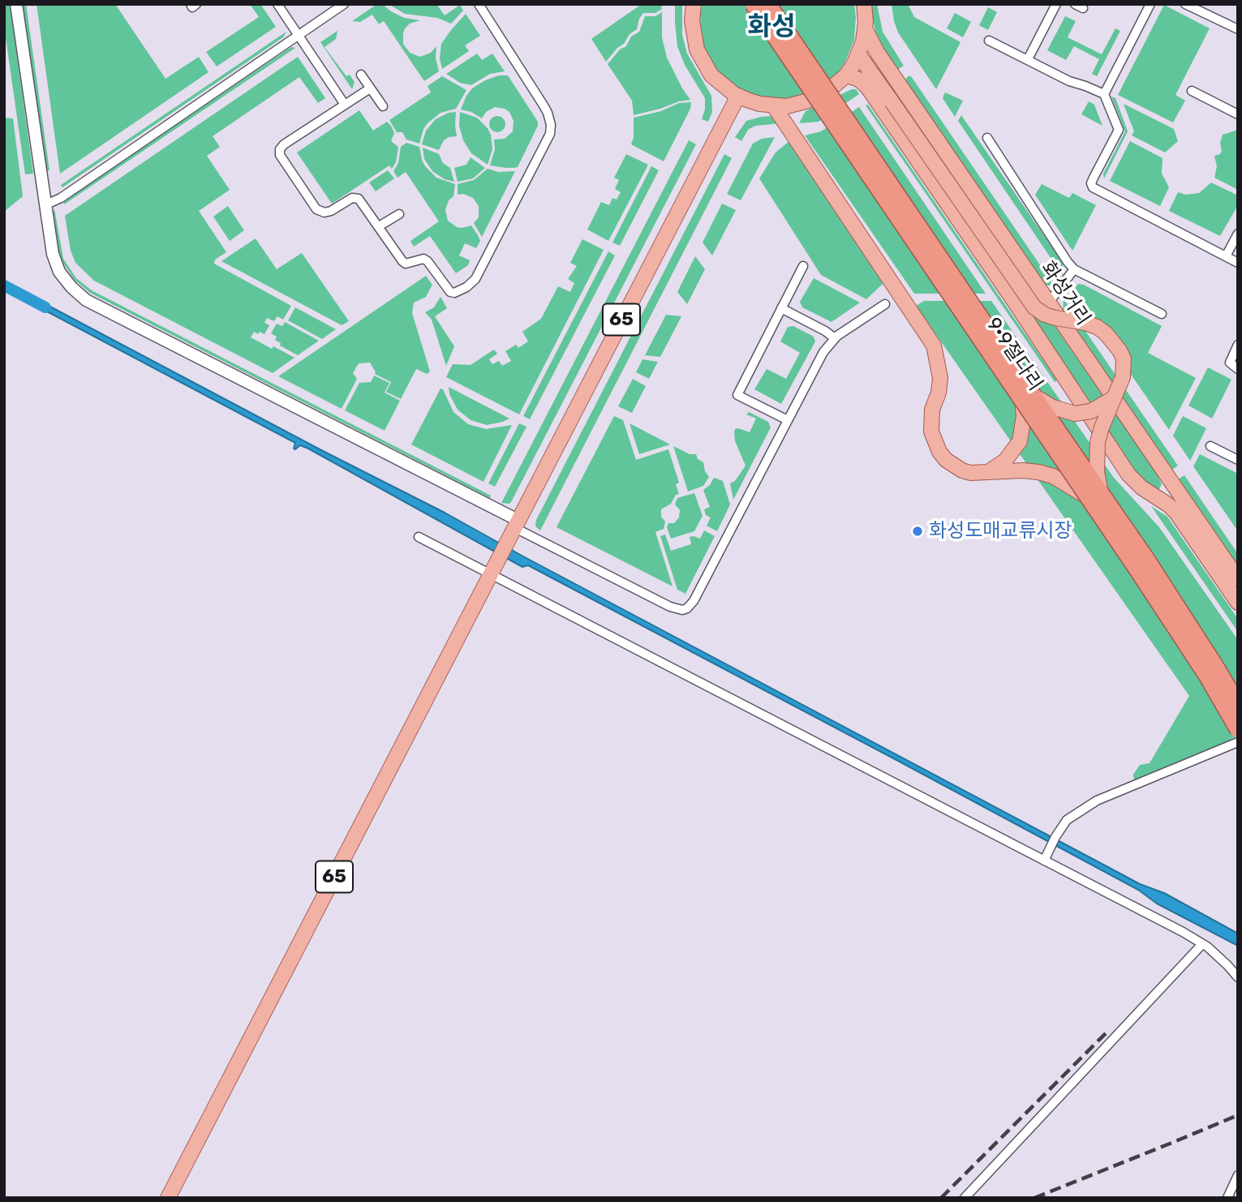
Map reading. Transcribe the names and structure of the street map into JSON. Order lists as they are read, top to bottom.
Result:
{
  "streets": {
    "highway": ["9·9절다리"],
    "main road": ["화성거리", "65"]
  },
  "districts": ["화성"],
  "places": ["화성도매교류시장"]
}
